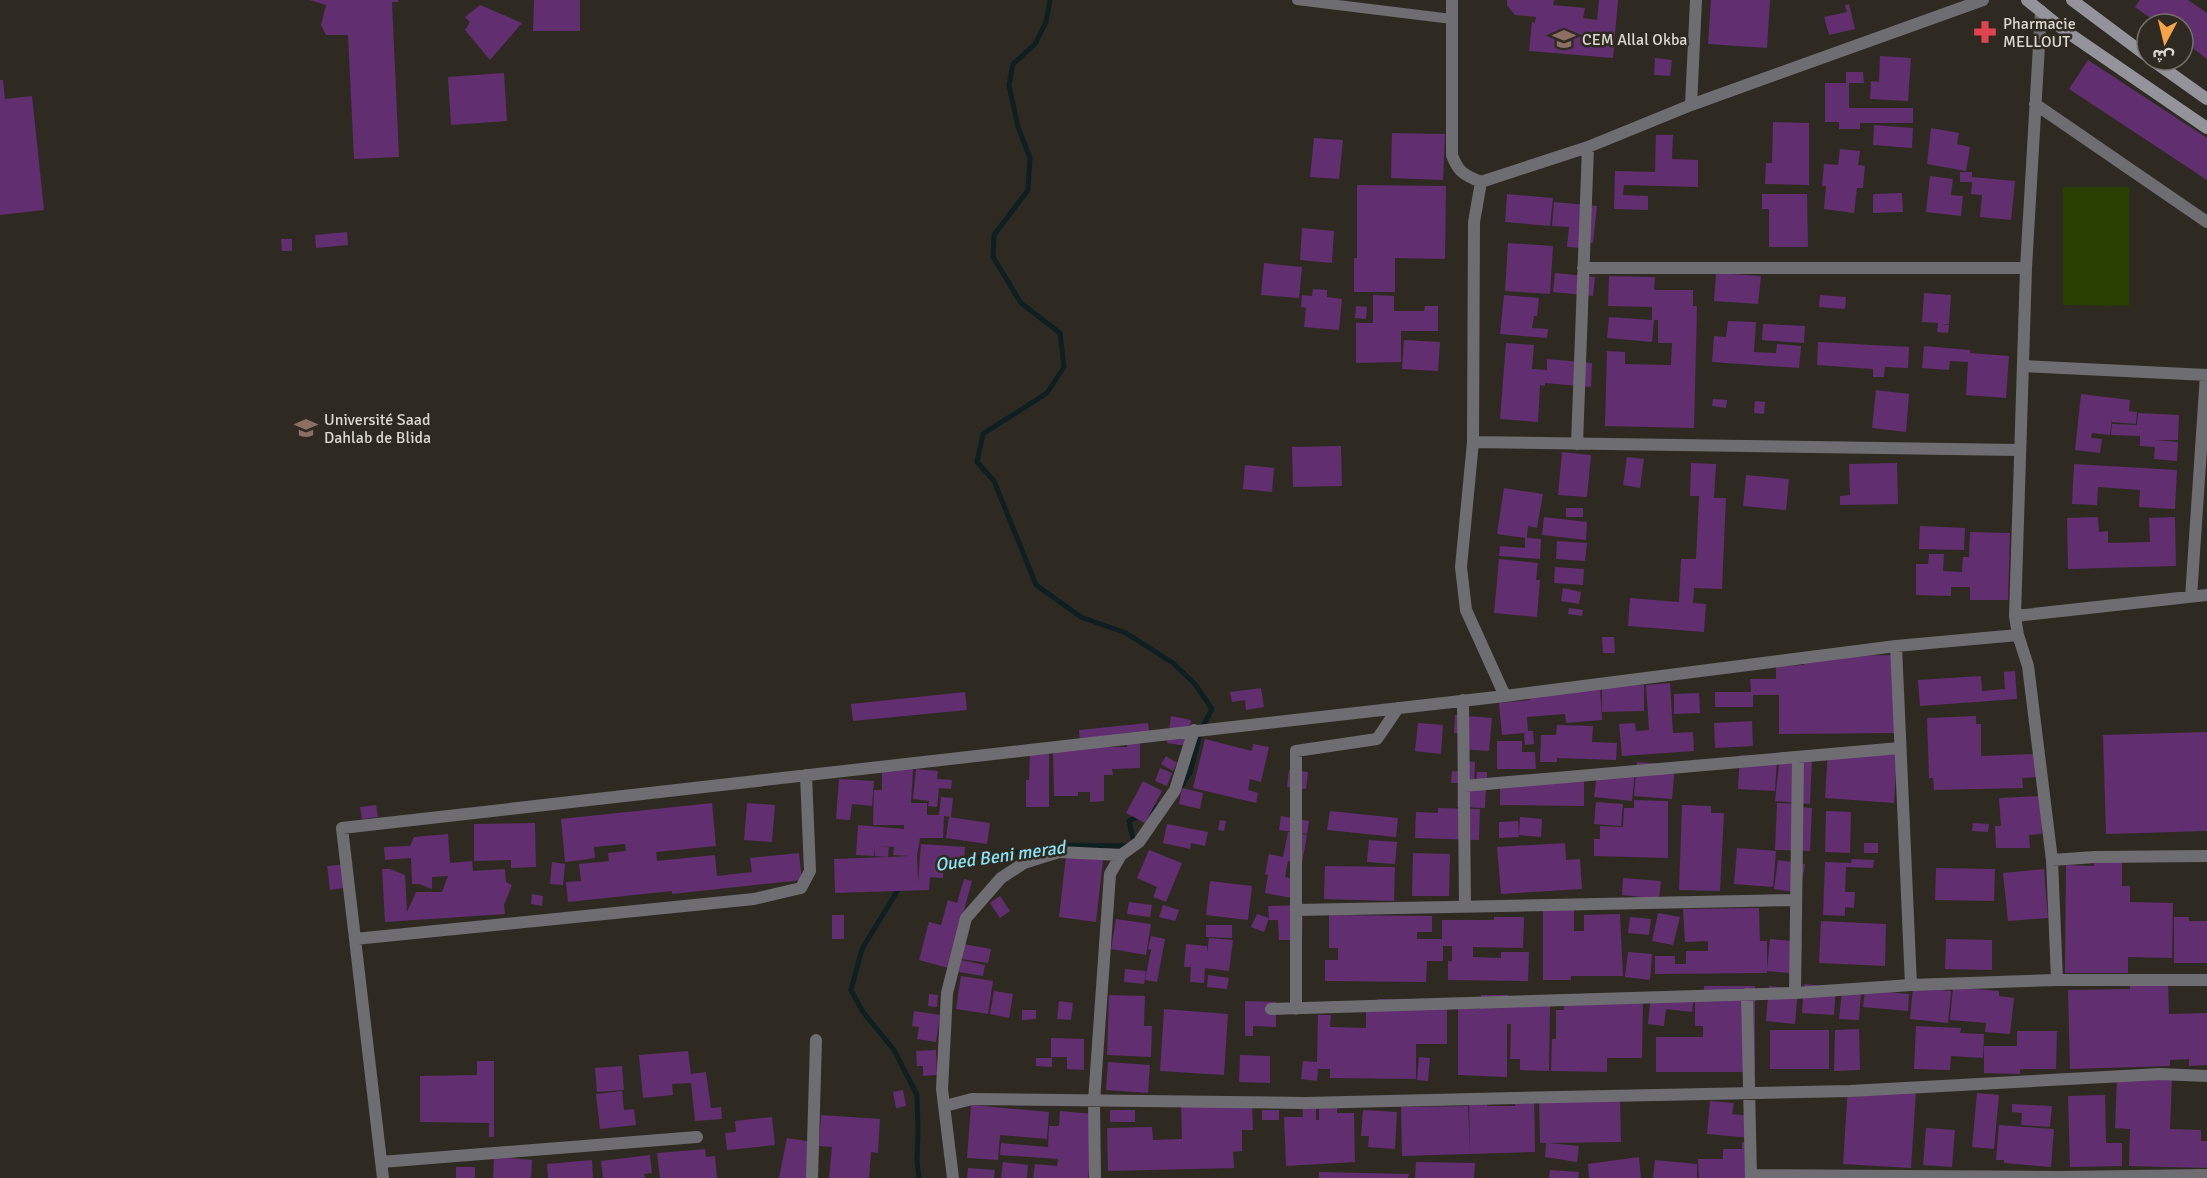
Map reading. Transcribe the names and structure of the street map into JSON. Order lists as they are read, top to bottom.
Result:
{
  "water": ["Oued Beni merad"],
  "places": {
    "pharmacy": ["Pharmacie MELLOUT"],
    "school or university": ["CEM Allal Okba", "Université Saad Dahlab de Blida"]
  },
  "north": "bottom"
}
